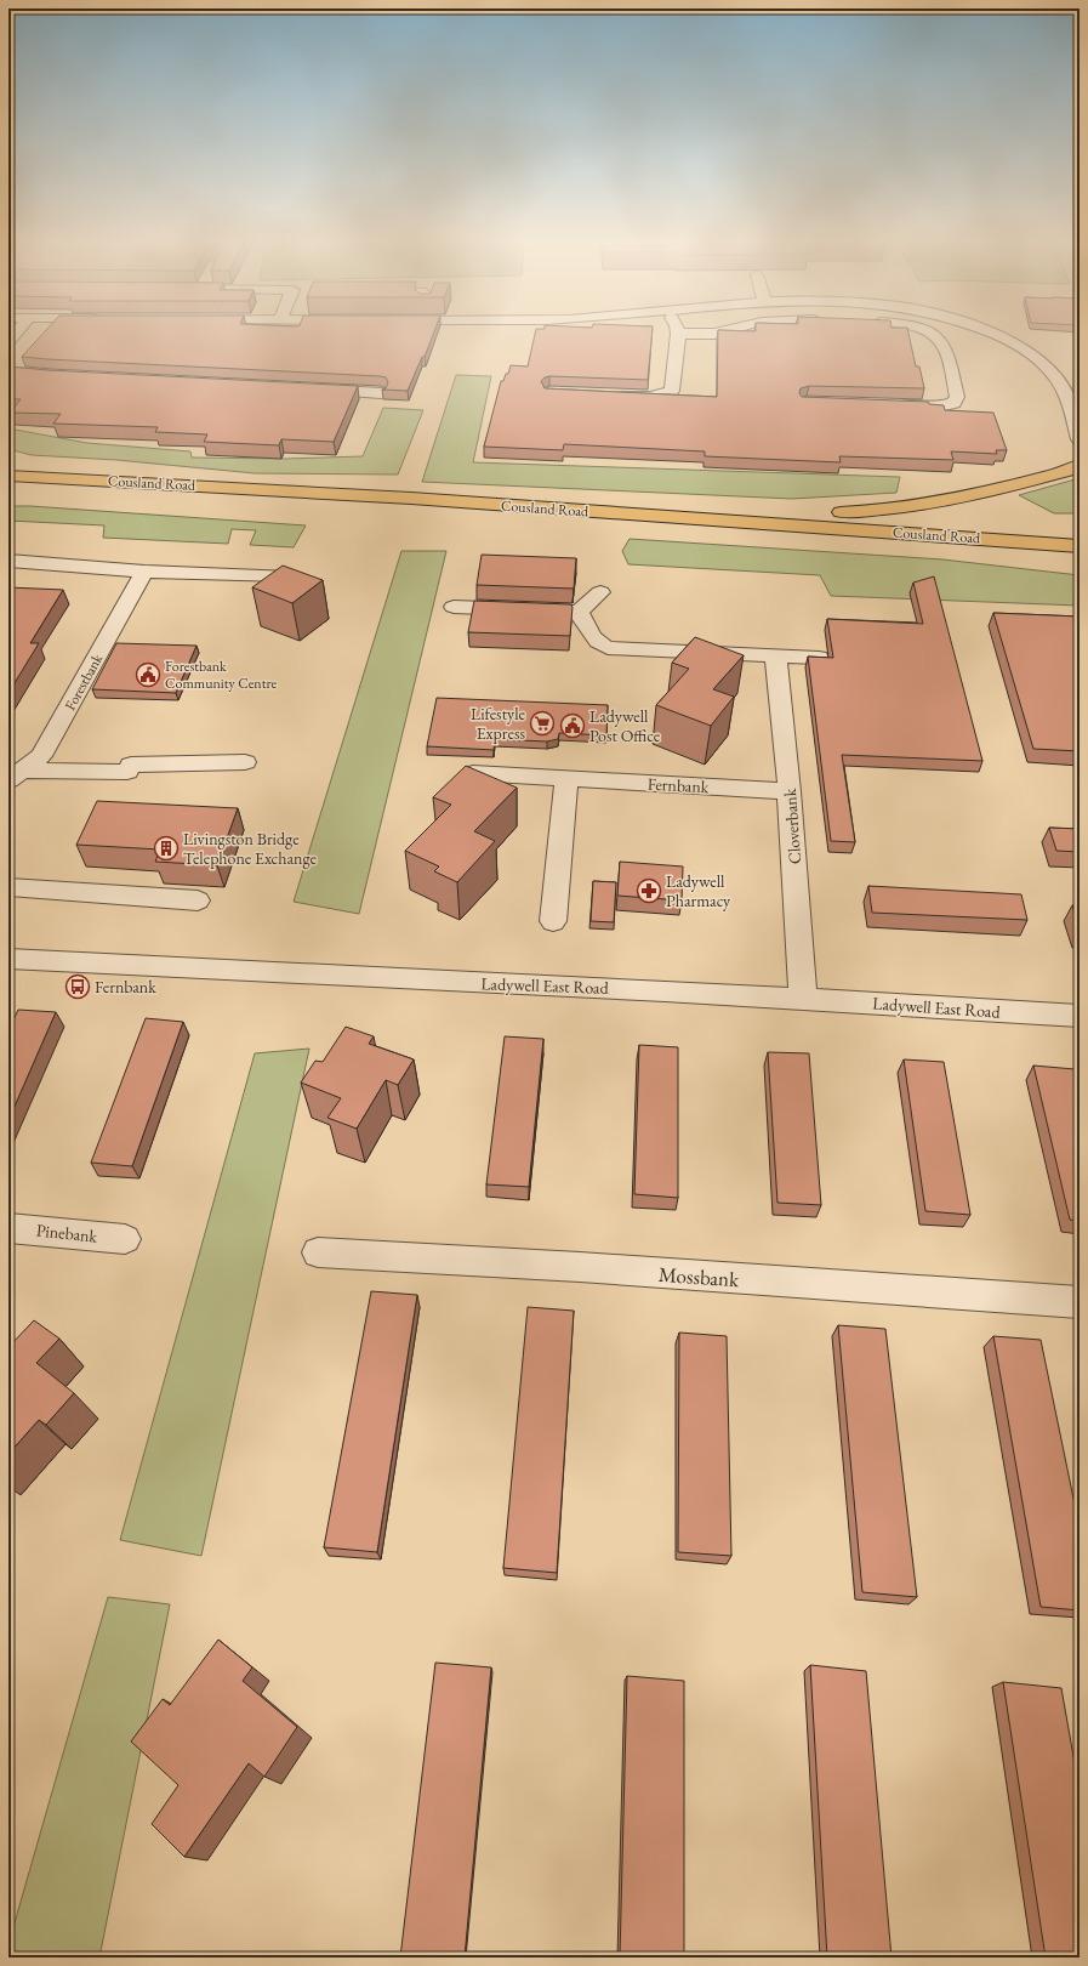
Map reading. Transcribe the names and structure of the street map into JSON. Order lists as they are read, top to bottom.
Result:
{
  "streets": {
    "main road": ["Cousland Road"],
    "street": [
      "Forestbank",
      "Fernbank",
      "Cloverbank",
      "Ladywell East Road",
      "Pinebank",
      "Mossbank"
    ]
  },
  "crossings": [
    ["Fernbank", "Cloverbank"],
    ["Cloverbank", "Ladywell East Road"]
  ],
  "places": {
    "public building": ["Forestbank Community Centre", "Ladywell Post Office"],
    "supermarket": ["Lifestyle Express"],
    "building": ["Livingston Bridge Telephone Exchange"],
    "pharmacy": ["Ladywell Pharmacy"],
    "bus stop": ["Fernbank"]
  }
}
